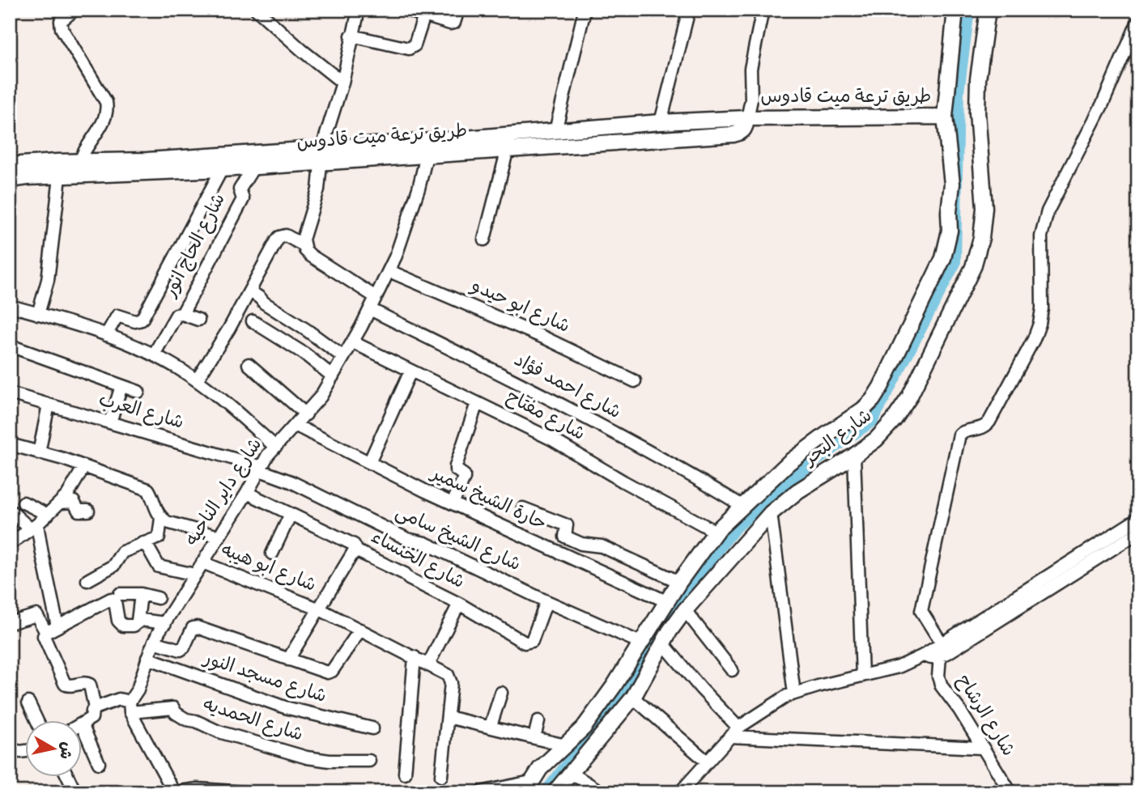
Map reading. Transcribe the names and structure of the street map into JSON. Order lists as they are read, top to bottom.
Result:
{
  "streets": {
    "street": [
      "طريق ترعة ميت قادوس",
      "شارع الحاج انور",
      "شارع ابو حيدو",
      "شارع احمد فؤاد",
      "شارع العرب",
      "شارع مفتاح",
      "شارع البحر",
      "شارع داير الناحيه",
      "حارة الشيخ سمير",
      "شارع الشيخ سامى",
      "شارع الخنساء",
      "شارع ابو هيبه",
      "شارع مسجد النور",
      "شارع الرشاح",
      "شارع الحمديه"
    ]
  },
  "crossings": [
    ["طريق ترعة ميت قادوس", "شارع الحاج انور"],
    ["طريق ترعة ميت قادوس", "شارع البحر"],
    ["طريق ترعة ميت قادوس", "شارع داير الناحيه"],
    ["شارع ابو حيدو", "شارع داير الناحيه"],
    ["شارع احمد فؤاد", "شارع البحر"],
    ["شارع احمد فؤاد", "شارع داير الناحيه"],
    ["شارع العرب", "شارع داير الناحيه"],
    ["شارع العرب", "شارع الشيخ سامى"],
    ["شارع مفتاح", "شارع البحر"],
    ["شارع مفتاح", "شارع داير الناحيه"],
    ["شارع البحر", "حارة الشيخ سمير"],
    ["شارع البحر", "شارع الشيخ سامى"],
    ["شارع داير الناحيه", "حارة الشيخ سمير"],
    ["شارع داير الناحيه", "شارع الشيخ سامى"],
    ["شارع داير الناحيه", "شارع الخنساء"],
    ["شارع داير الناحيه", "شارع ابو هيبه"],
    ["شارع داير الناحيه", "شارع مسجد النور"],
    ["شارع داير الناحيه", "شارع الحمديه"],
    ["شارع الشيخ سامى", "شارع الخنساء"]
  ],
  "north": "right"
}
